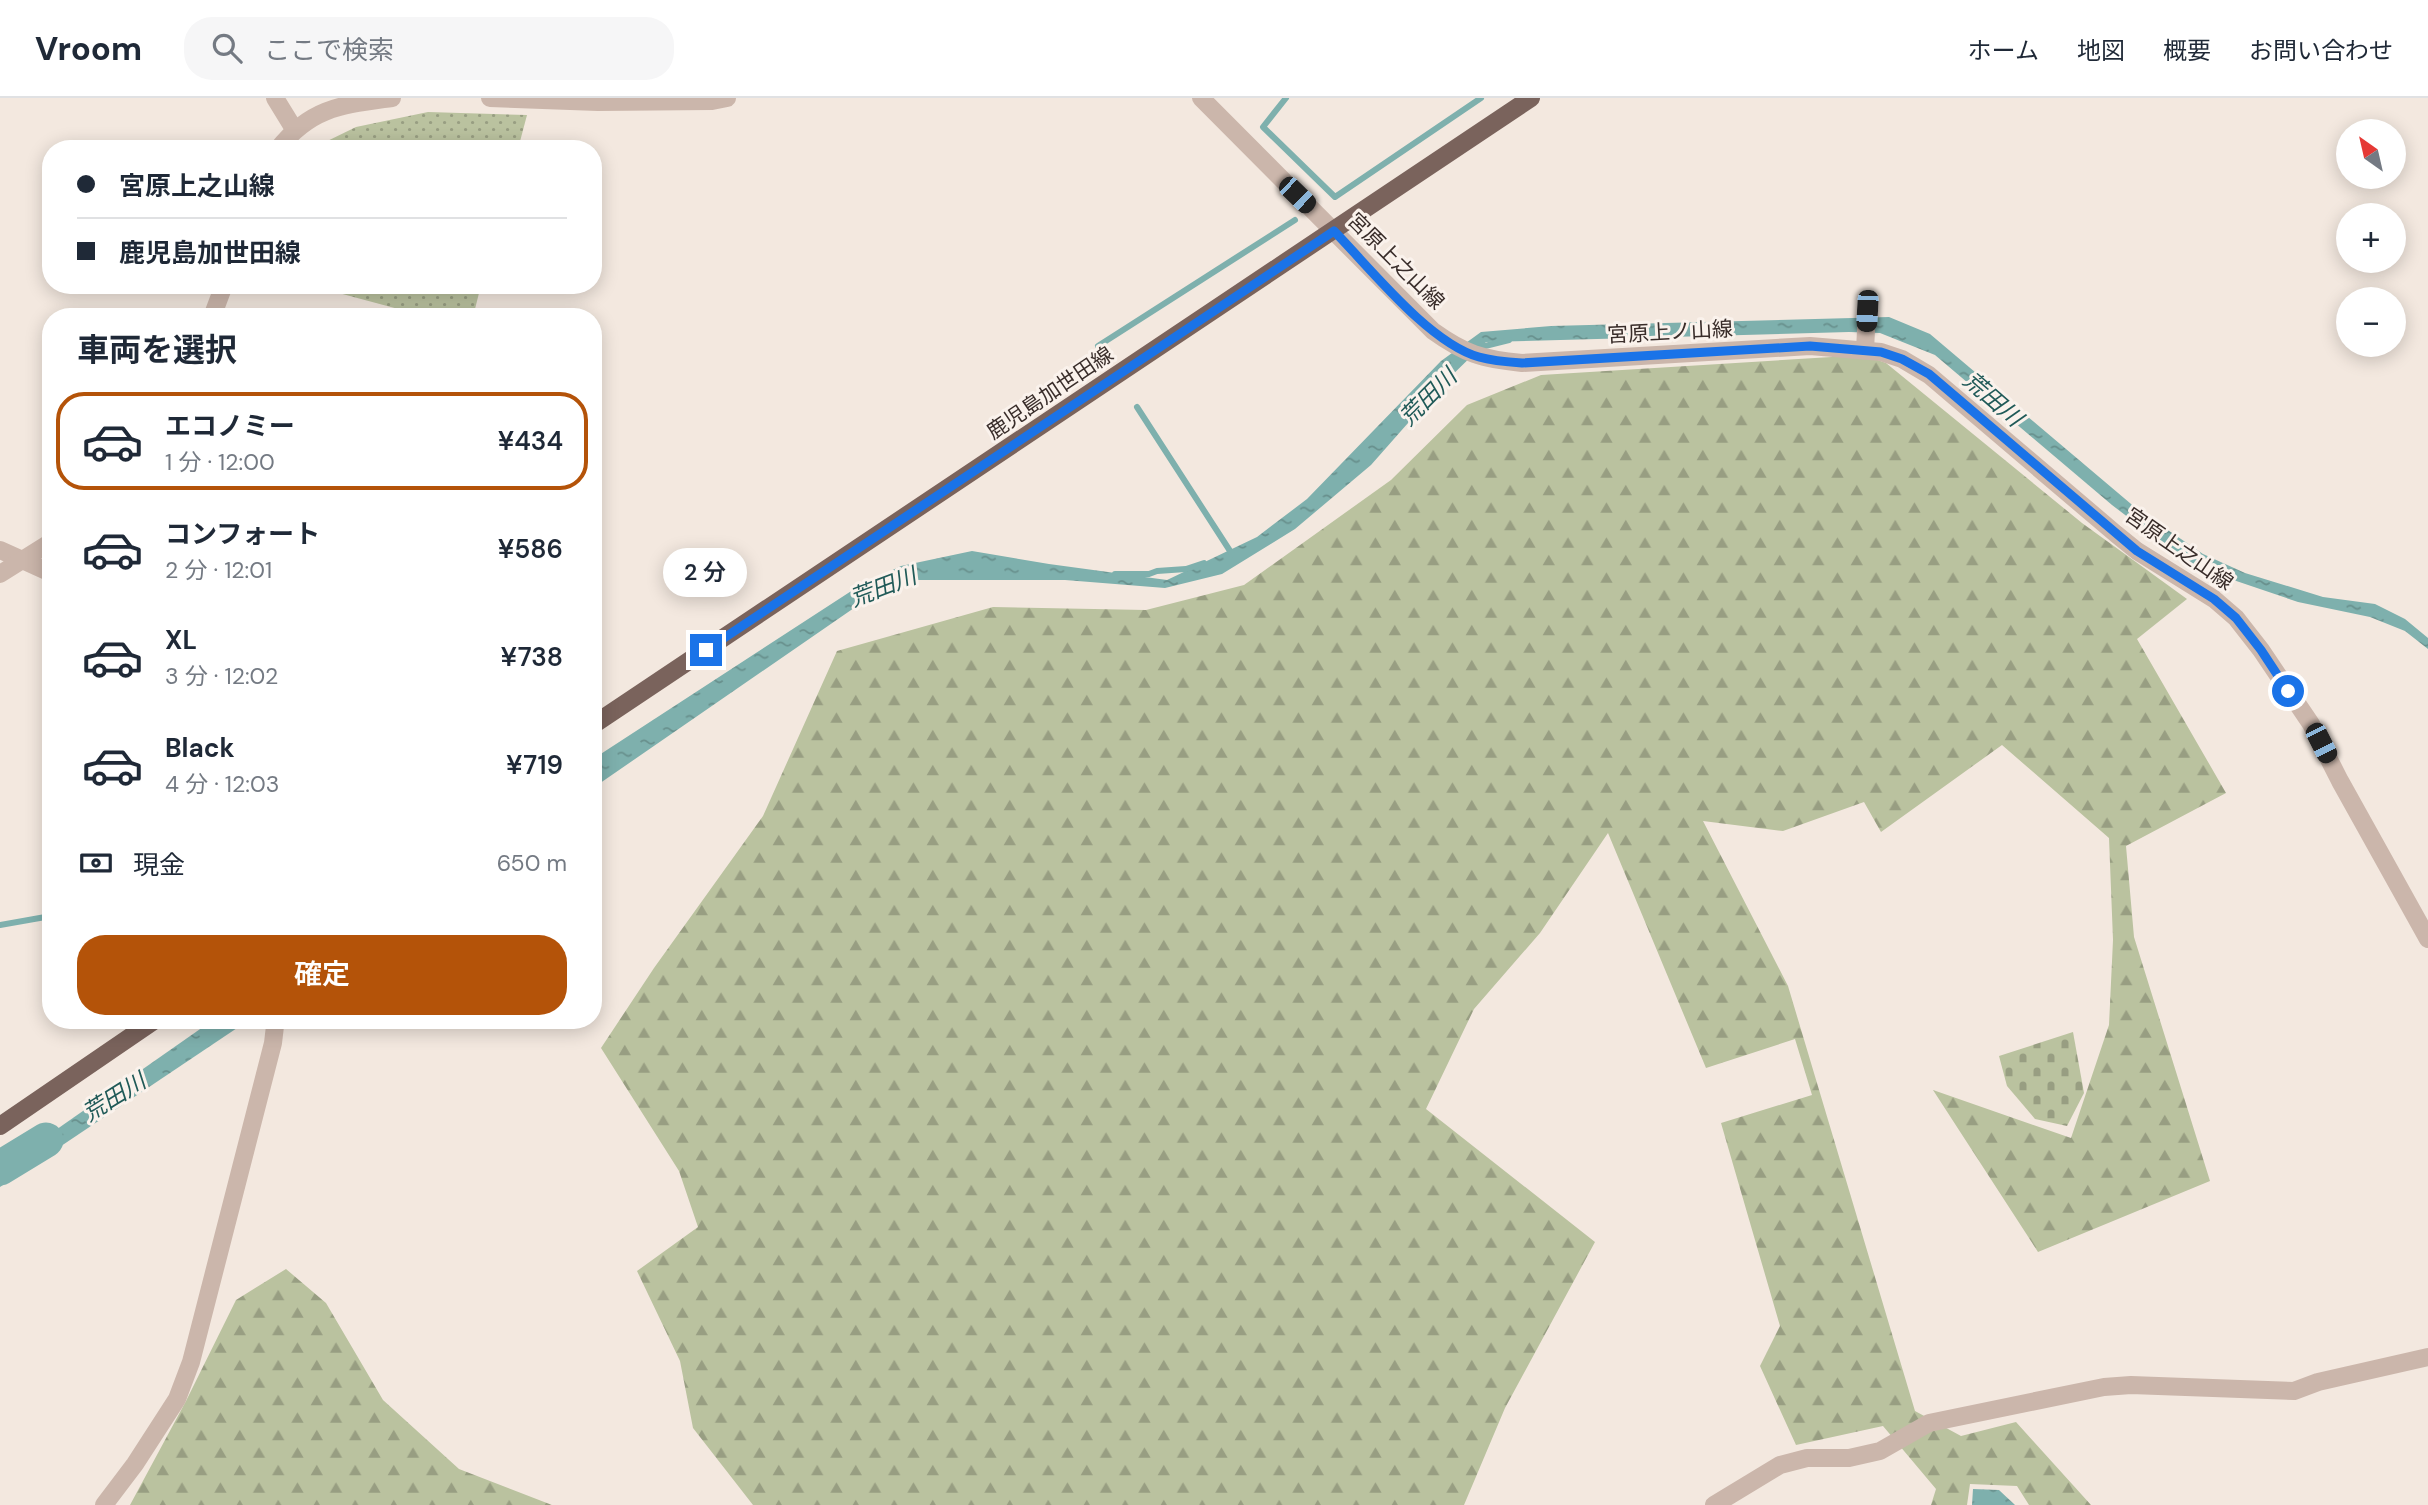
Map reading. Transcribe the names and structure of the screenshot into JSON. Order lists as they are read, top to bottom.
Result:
{
  "streets": {
    "main road": ["鹿児島加世田線"],
    "street": ["宮原上之山線", "宮原上ノ山線"]
  },
  "crossings": [
    ["宮原上之山線", "宮原上ノ山線"],
    ["宮原上之山線", "鹿児島加世田線"]
  ],
  "water": ["荒田川"],
  "north": "top left",
  "page": {
    "header": "Vroom",
    "search": "ここで検索",
    "nav": [
      "ホーム",
      "地図",
      "概要",
      "お問い合わせ"
    ],
    "map_buttons": ["+", "−"],
    "banner": ["宮原上之山線", "鹿児島加世田線"],
    "heading": "車両を選択",
    "list": [
      {
        "name": "エコノミー",
        "note": "1 分 · 12:00",
        "value": "¥434"
      },
      {
        "name": "コンフォート",
        "note": "2 分 · 12:01",
        "value": "¥586"
      },
      {
        "name": "XL",
        "note": "3 分 · 12:02",
        "value": "¥738"
      },
      {
        "name": "Black",
        "note": "4 分 · 12:03",
        "value": "¥719"
      }
    ],
    "bubble": "2 分",
    "pay": ["現金", "650 m"],
    "buttons": "確定"
  }
}
